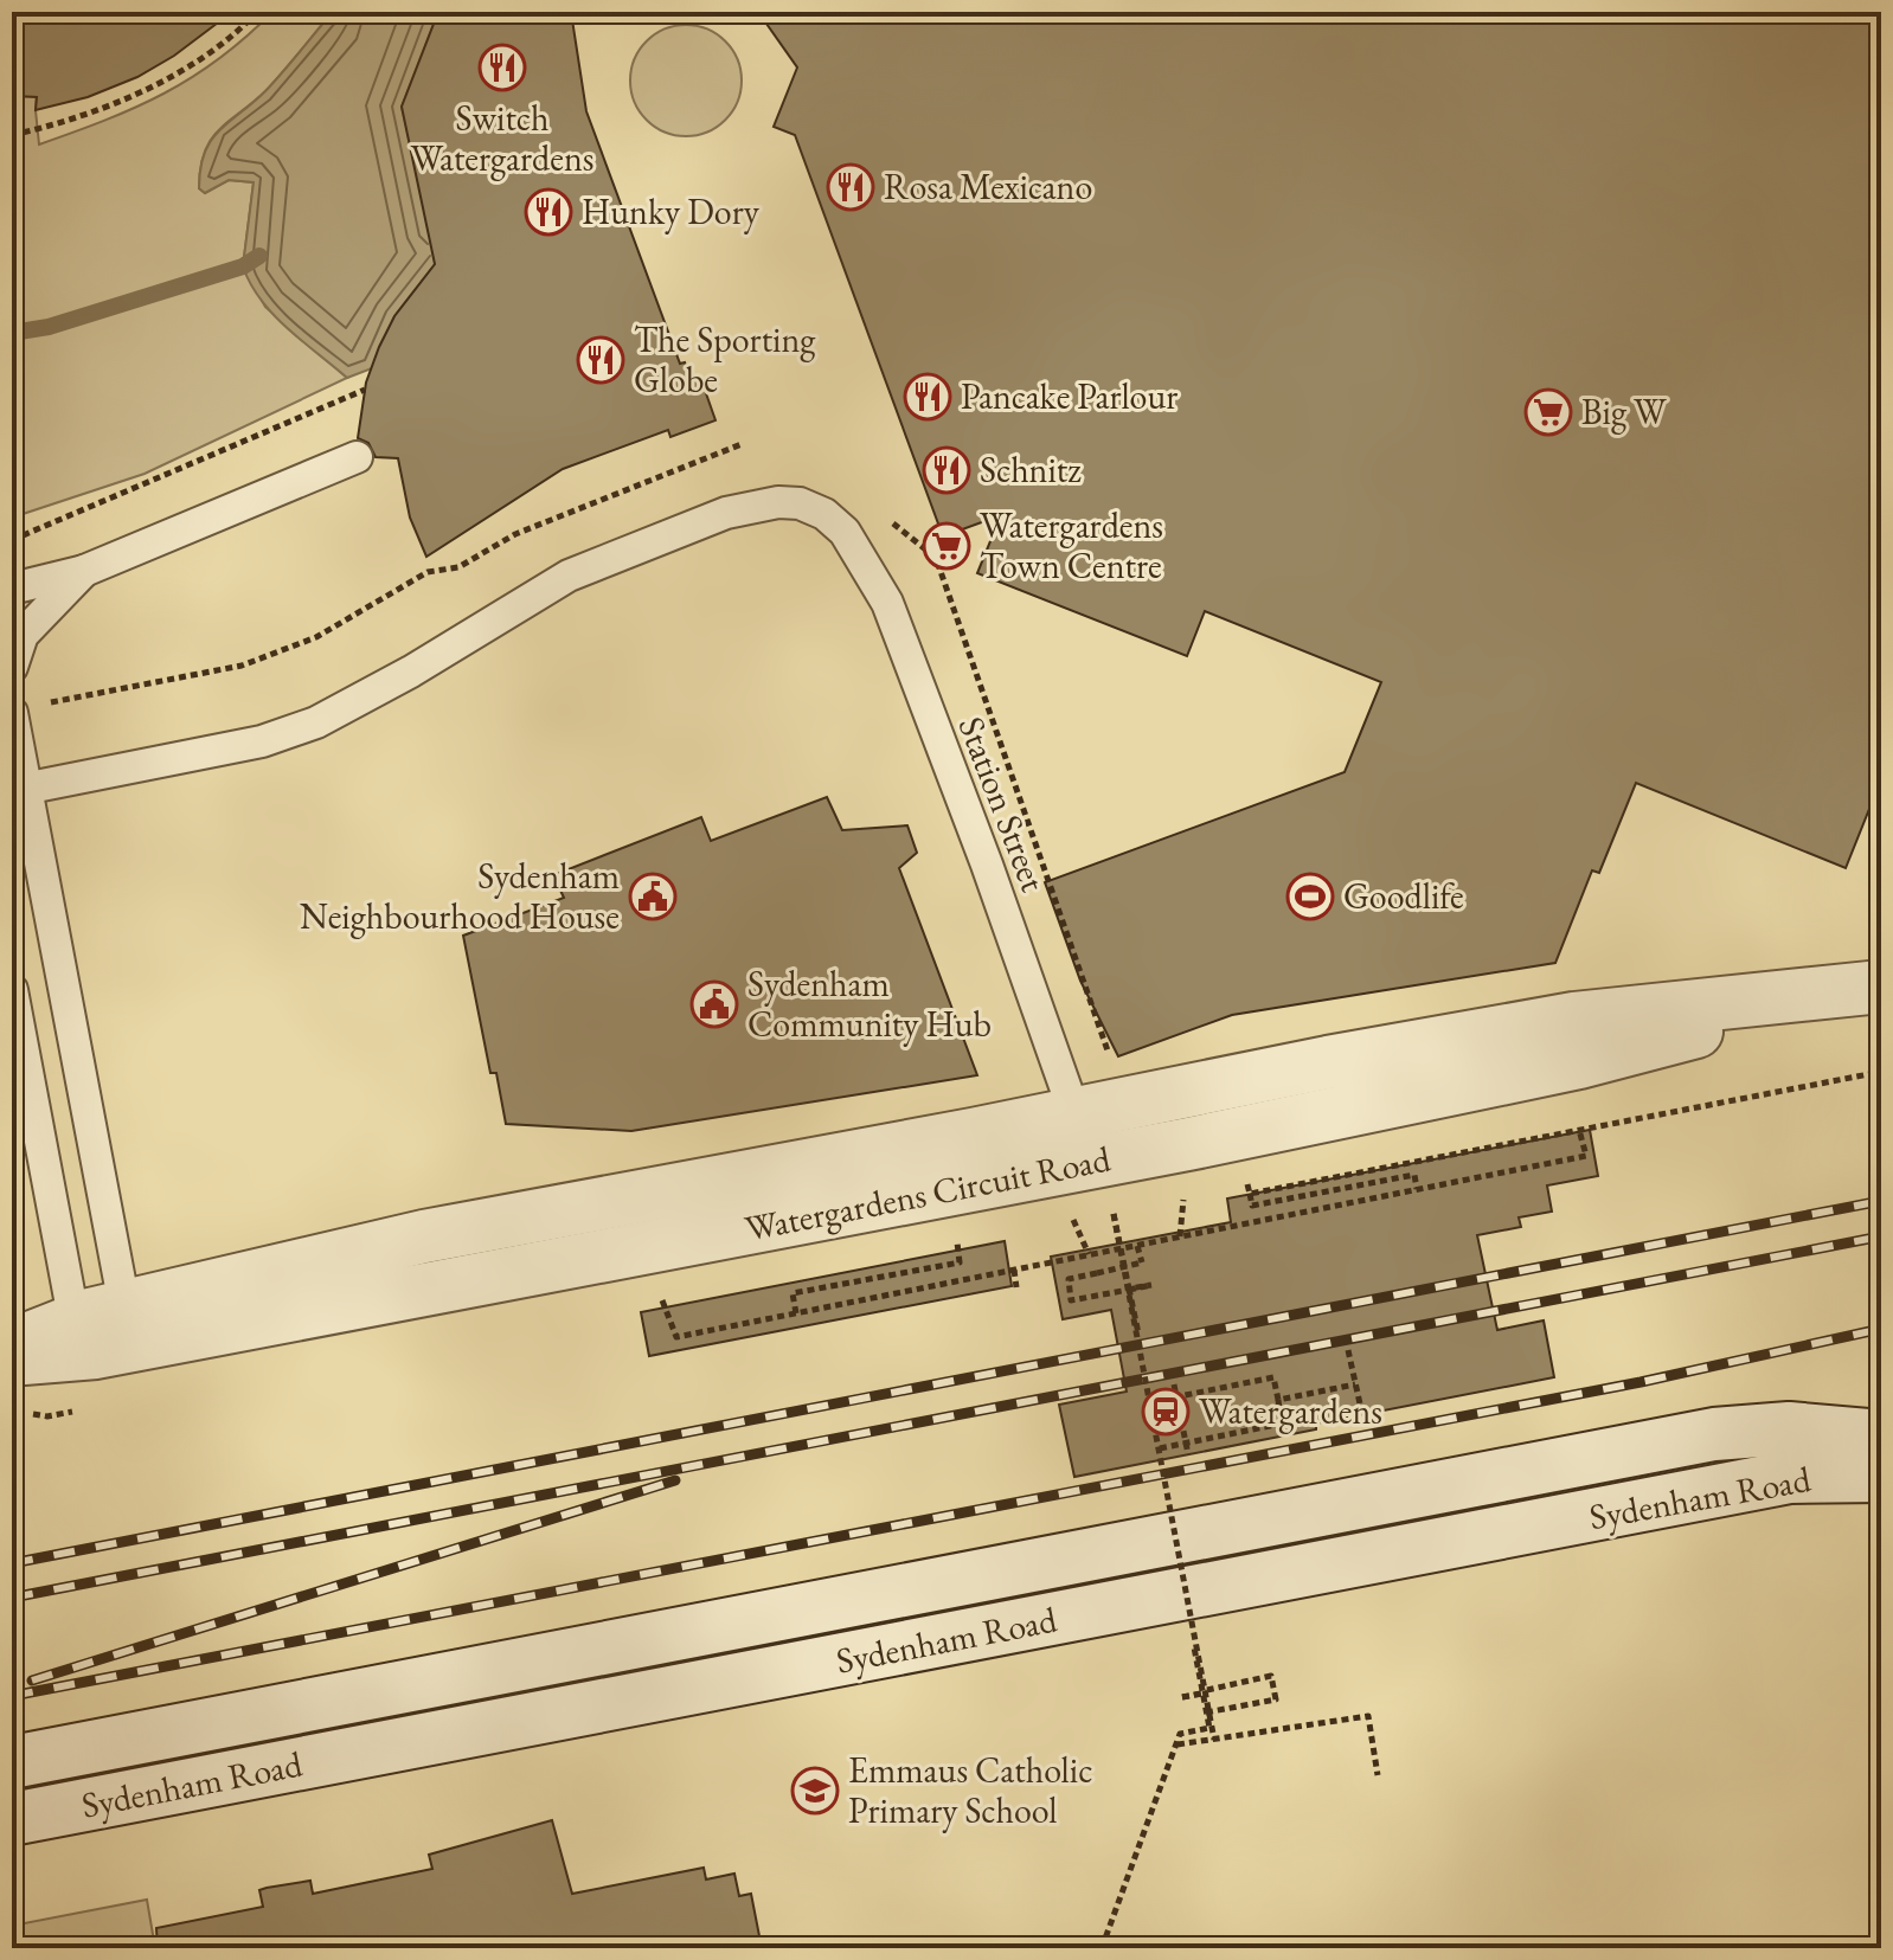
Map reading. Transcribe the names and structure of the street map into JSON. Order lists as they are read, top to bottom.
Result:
{
  "streets": {
    "street": ["Watergardens Circuit Road", "Sydenham Road"],
    "lane": ["Station Street"]
  },
  "crossings": [
    ["Station Street", "Watergardens Circuit Road"]
  ],
  "places": {
    "restaurant": [
      "Switch Watergardens",
      "Rosa Mexicano",
      "Hunky Dory",
      "The Sporting Globe",
      "Pancake Parlour",
      "Schnitz"
    ],
    "supermarket": ["Big W", "Watergardens Town Centre"],
    "public building": ["Sydenham Neighbourhood House", "Sydenham Community Hub"],
    "sports": ["Goodlife"],
    "station": ["Watergardens"],
    "school or university": ["Emmaus Catholic Primary School"]
  }
}
